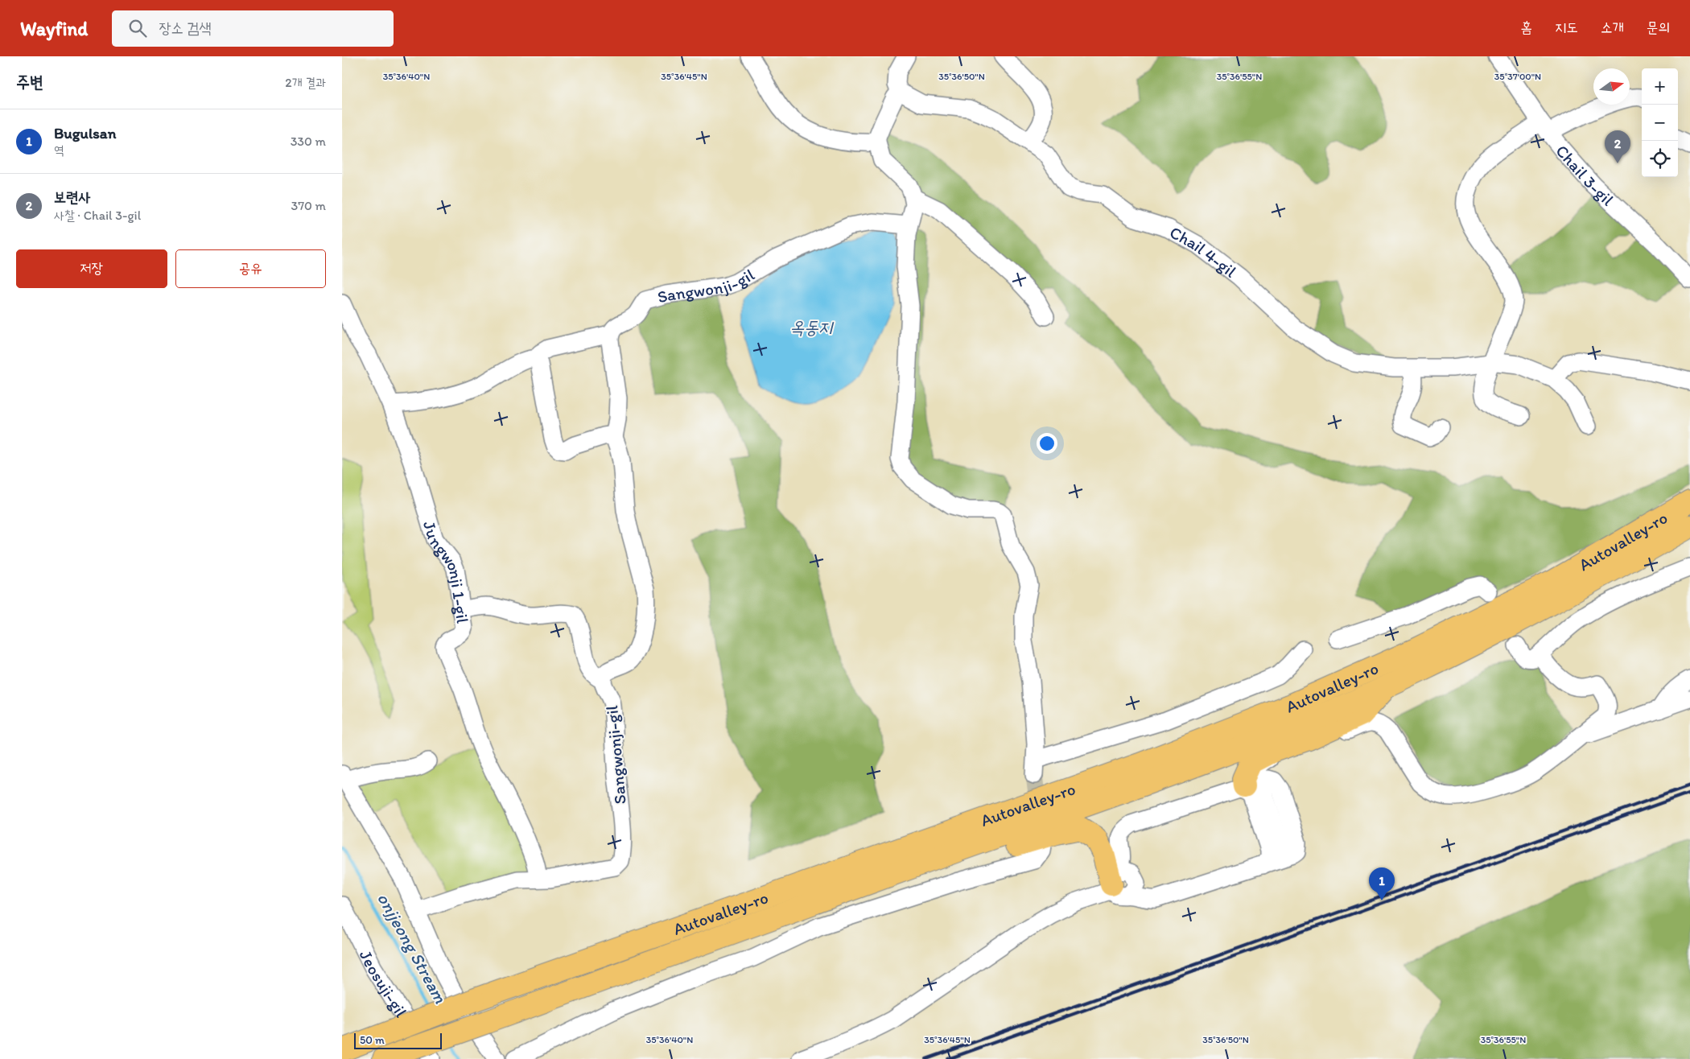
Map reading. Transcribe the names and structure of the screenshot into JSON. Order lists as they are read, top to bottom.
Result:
{
  "streets": {
    "highway": ["Autovalley-ro"],
    "street": [
      "Chail 3-gil",
      "Chail 4-gil",
      "Sangwonji-gil",
      "Jungwonji 1-gil",
      "Jeosuji-gil"
    ]
  },
  "crossings": [
    ["Sangwonji-gil", "Jungwonji 1-gil"]
  ],
  "water": ["옥동지", "onjjeong Stream"],
  "scale_bar": "50 m",
  "north": "right",
  "page": {
    "header": "Wayfind",
    "search": "장소 검색",
    "nav": [
      "홈",
      "지도",
      "소개",
      "문의"
    ],
    "heading": ["주변", "2개 결과"],
    "map_buttons": ["+", "−"],
    "list": [
      {
        "mark": "1",
        "name": "Bugulsan",
        "note": "역",
        "value": "330 m"
      },
      {
        "mark": "2",
        "name": "보련사",
        "note": "사찰 · Chail 3-gil",
        "value": "370 m"
      }
    ],
    "pins": ["2", "1"],
    "buttons": ["저장", "공유"],
    "scale": "50 m"
  },
  "coordinates": [
    "35°36'45\"N",
    "35°36'55\"N",
    "35°37'00\"N",
    "35°36'40\"N",
    "35°36'50\"N"
  ]
}
